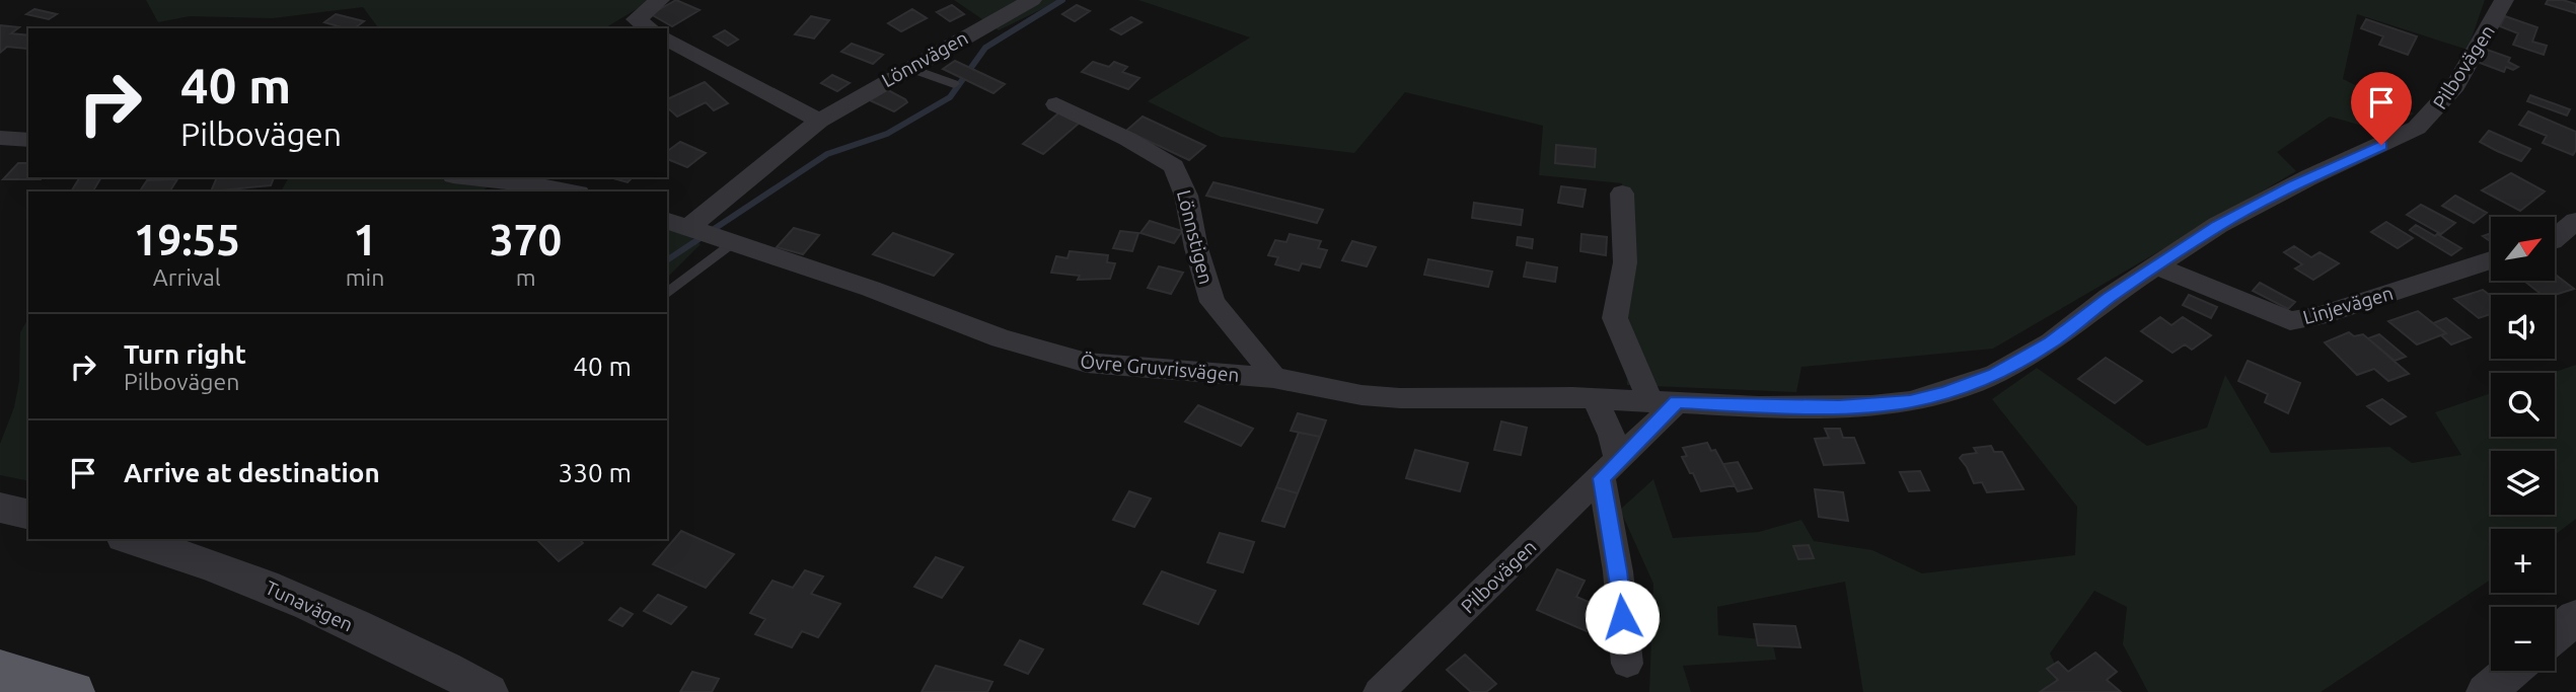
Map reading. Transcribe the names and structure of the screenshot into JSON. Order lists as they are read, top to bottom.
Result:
{
  "streets": {
    "street": [
      "Lönnvägen",
      "Pilbovägen",
      "Lönnstigen",
      "Linjevägen",
      "Övre Gruvrisvägen",
      "Tunavägen"
    ]
  },
  "crossings": [
    ["Lönnvägen", "Övre Gruvrisvägen"],
    ["Pilbovägen", "Linjevägen"],
    ["Pilbovägen", "Övre Gruvrisvägen"],
    ["Lönnstigen", "Övre Gruvrisvägen"]
  ],
  "north": "top right",
  "page": {
    "turn": ["40 m", "Pilbovägen"],
    "eta": [
      "19:55",
      "Arrival",
      "1",
      "min",
      "370",
      "m"
    ],
    "map_buttons": ["+", "−"],
    "list": [
      {
        "name": "Turn right",
        "note": "Pilbovägen",
        "value": "40 m"
      },
      {
        "name": "Arrive at destination",
        "value": "330 m"
      }
    ]
  }
}
